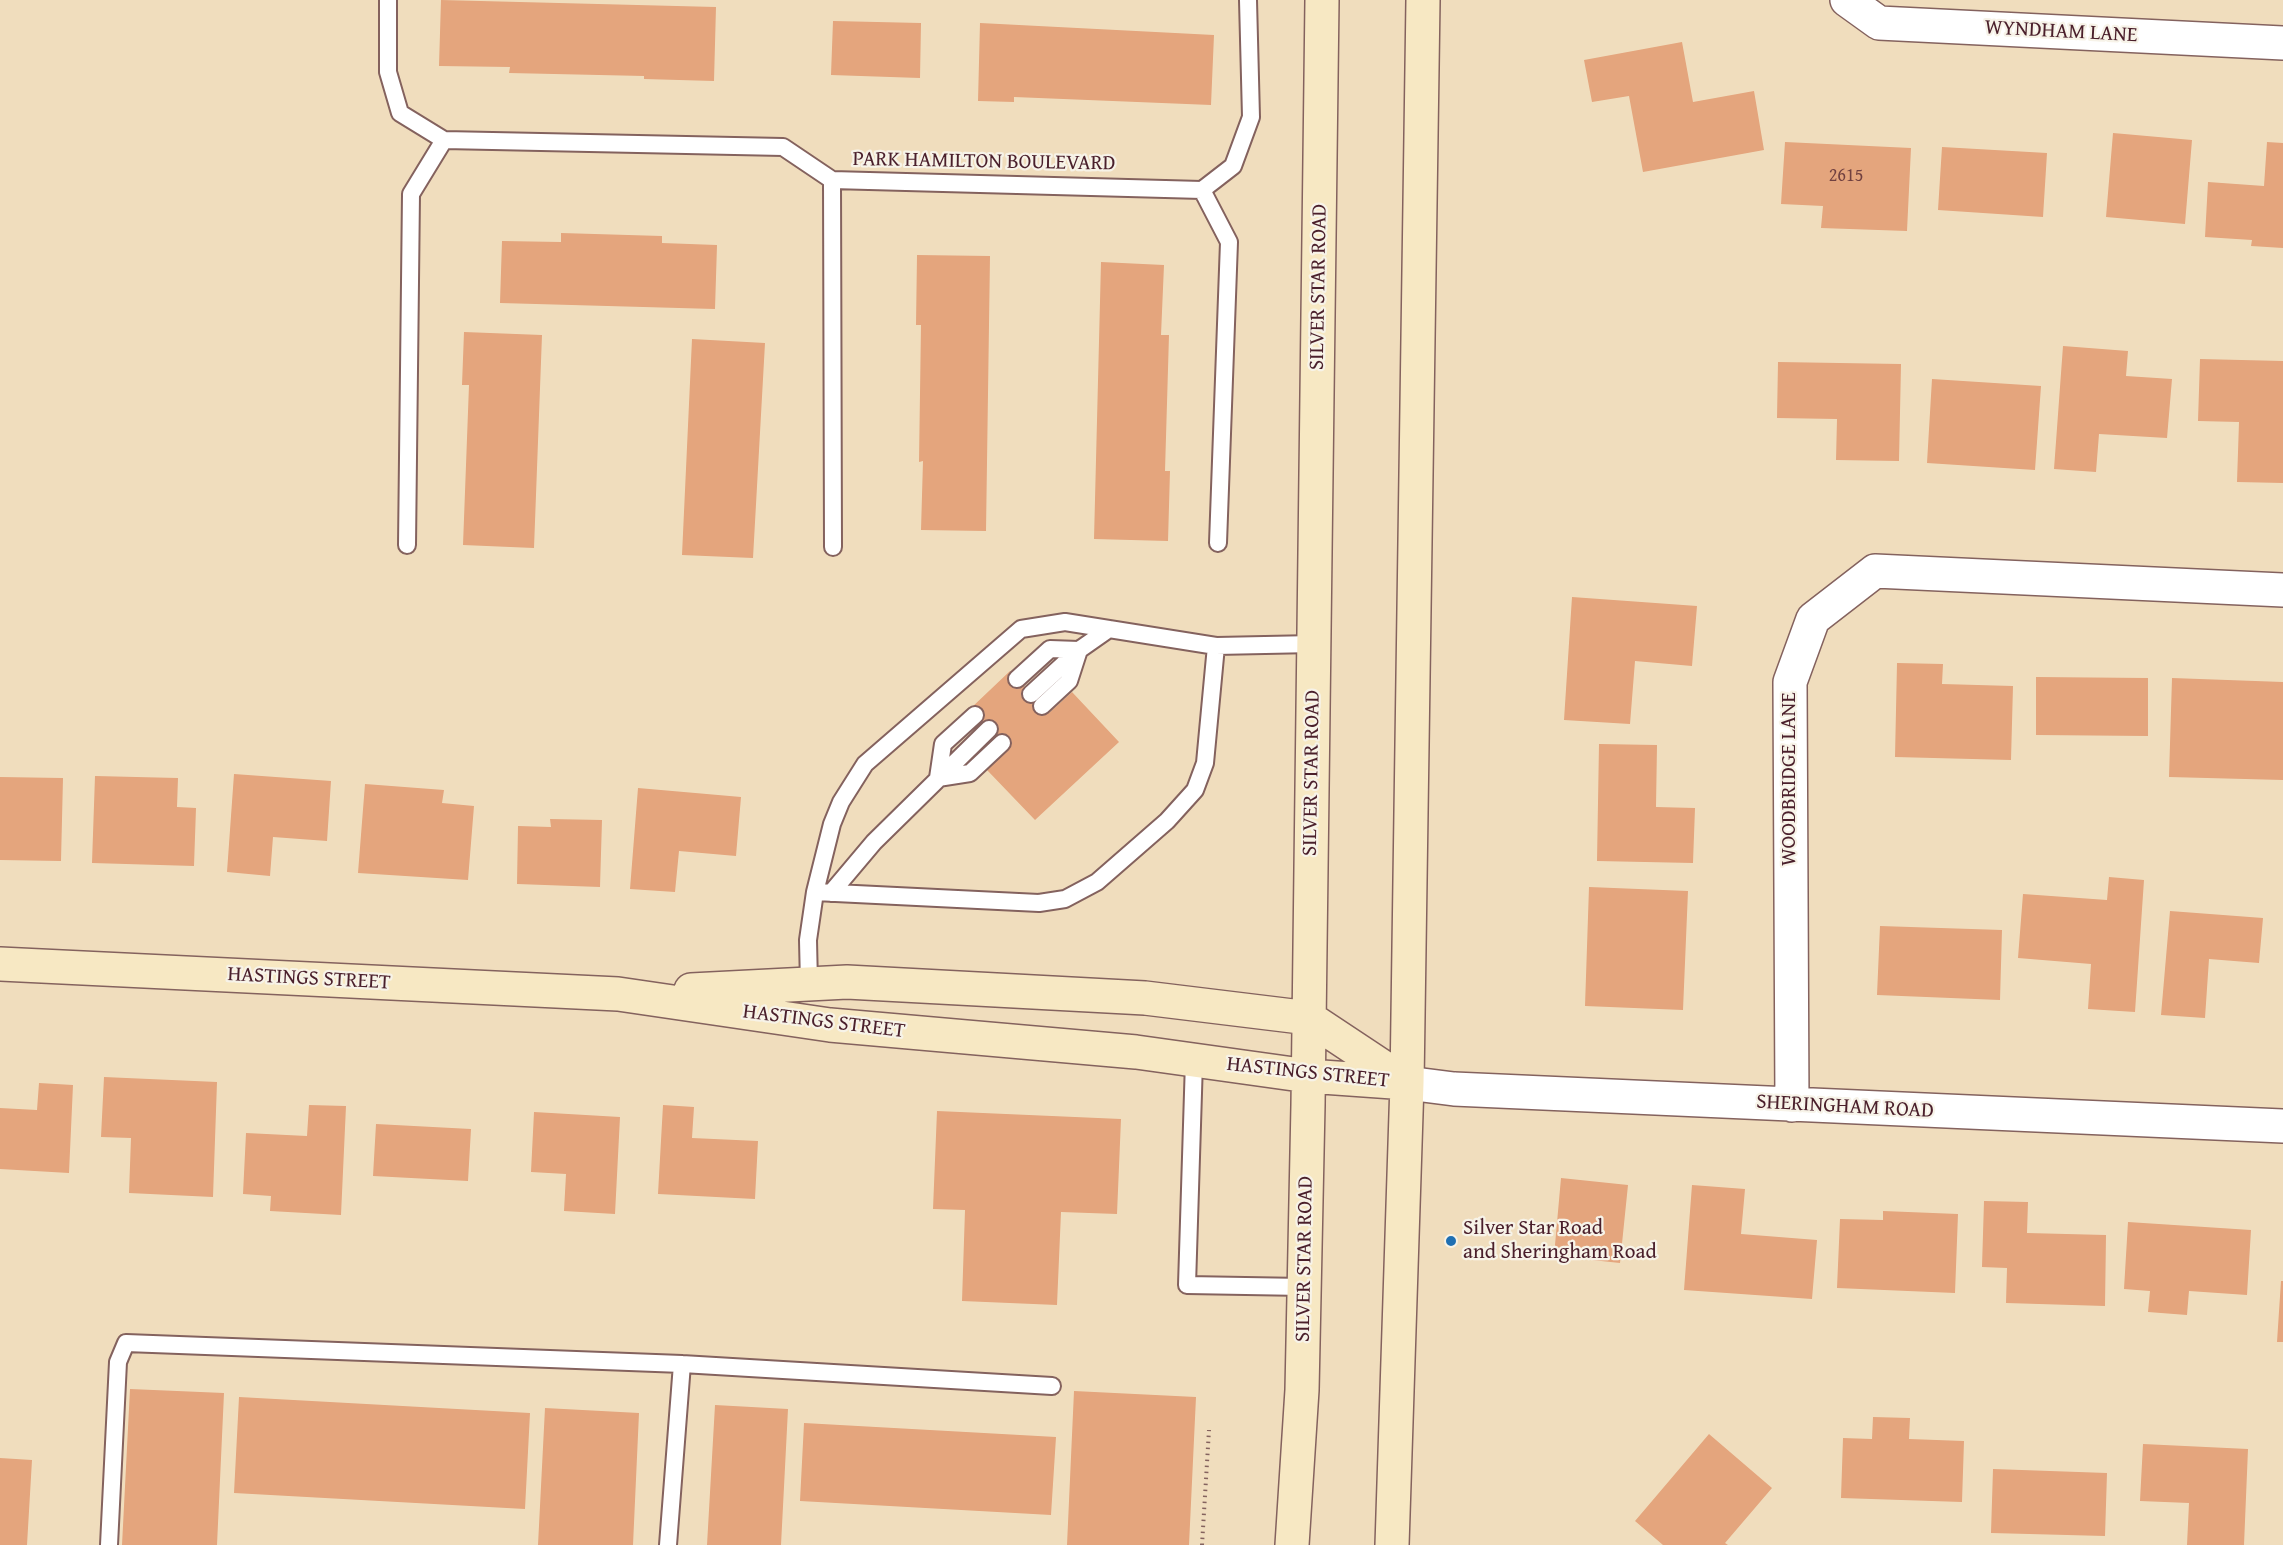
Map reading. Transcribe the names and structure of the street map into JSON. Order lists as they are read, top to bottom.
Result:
{
  "streets": {
    "main road": ["SILVER STAR ROAD", "HASTINGS STREET"],
    "street": ["WYNDHAM LANE", "WOODBRIDGE LANE", "SHERINGHAM ROAD"],
    "lane": ["PARK HAMILTON BOULEVARD"]
  },
  "crossings": [
    ["SILVER STAR ROAD", "HASTINGS STREET"],
    ["WOODBRIDGE LANE", "SHERINGHAM ROAD"],
    ["HASTINGS STREET", "SHERINGHAM ROAD"]
  ],
  "places": ["Silver Star Road and Sheringham Road"],
  "house_numbers": ["2615"]
}
